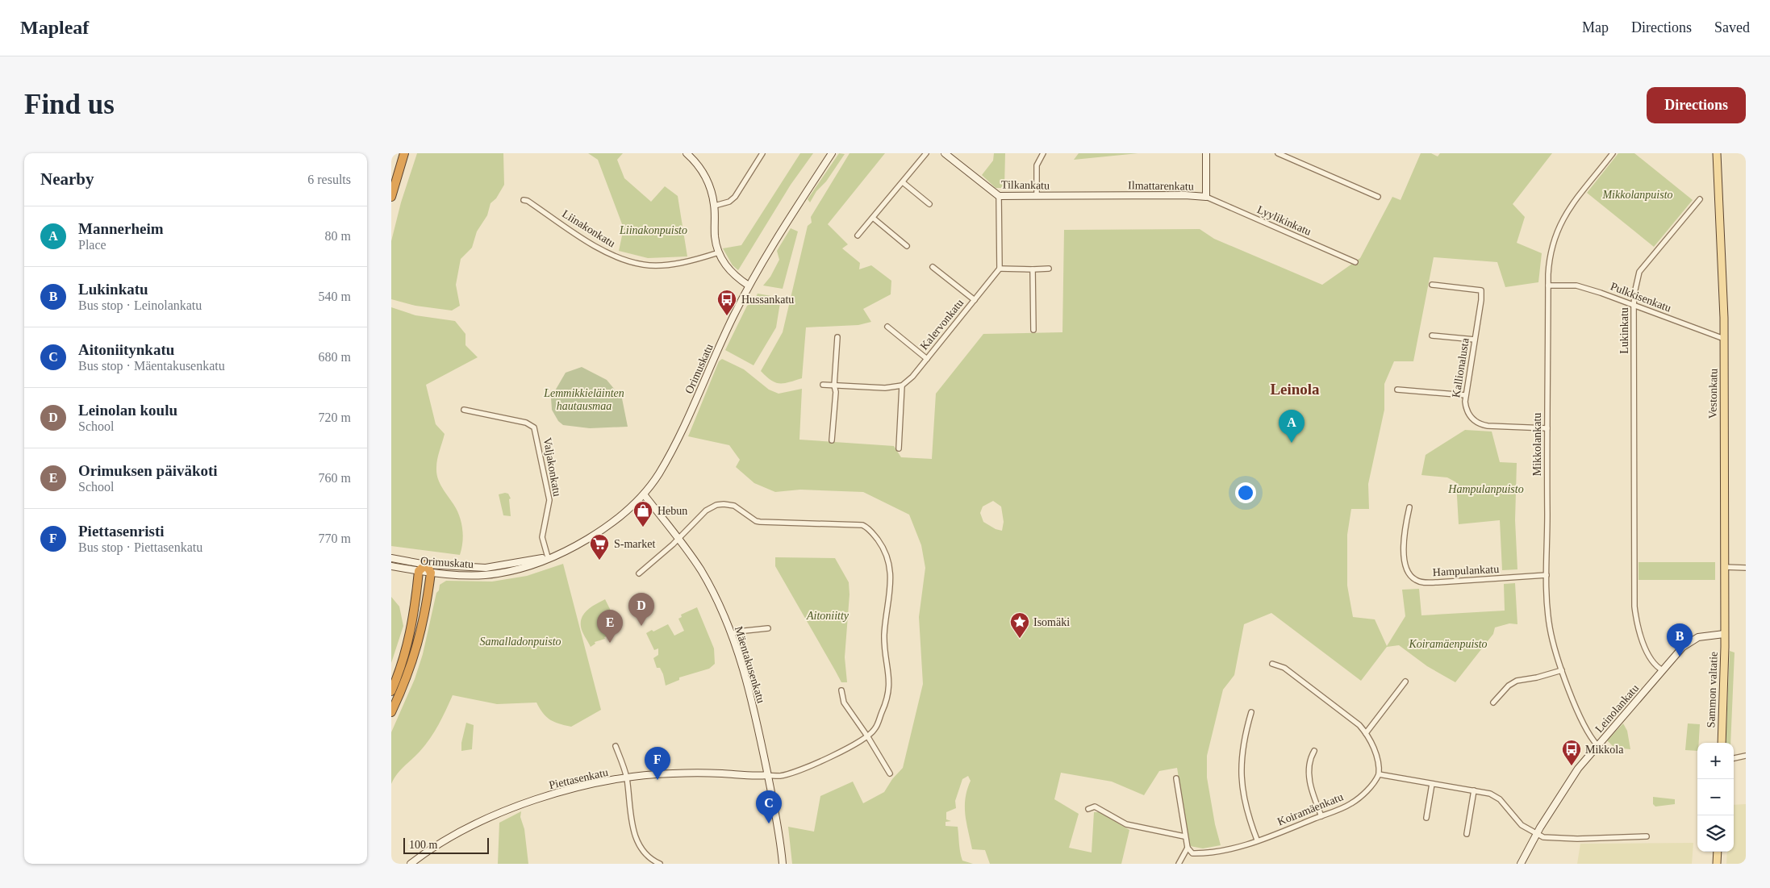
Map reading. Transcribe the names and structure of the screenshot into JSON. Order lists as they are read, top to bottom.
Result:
{
  "streets": {
    "main road": [
      "Tilkankatu",
      "Ilmattarenkatu",
      "Orimuskatu",
      "Vestonkatu",
      "Mäentakusenkatu",
      "Sammon valtatie",
      "Leinolankatu",
      "Piettasenkatu"
    ],
    "street": [
      "Lyylikinkatu",
      "Liinakonkatu",
      "Pulkkisenkatu",
      "Kalervonkatu",
      "Lukinkatu",
      "Kallionalusta",
      "Mikkolankatu",
      "Valjakonkatu",
      "Hampulankatu",
      "Koiramäenkatu"
    ]
  },
  "crossings": [
    ["Tilkankatu", "Ilmattarenkatu"],
    ["Ilmattarenkatu", "Lyylikinkatu"],
    ["Pulkkisenkatu", "Lukinkatu"],
    ["Pulkkisenkatu", "Vestonkatu"],
    ["Pulkkisenkatu", "Mikkolankatu"],
    ["Lukinkatu", "Leinolankatu"],
    ["Kallionalusta", "Mikkolankatu"],
    ["Orimuskatu", "Valjakonkatu"],
    ["Orimuskatu", "Mäentakusenkatu"],
    ["Vestonkatu", "Sammon valtatie"],
    ["Vestonkatu", "Leinolankatu"],
    ["Mikkolankatu", "Hampulankatu"],
    ["Mikkolankatu", "Leinolankatu"],
    ["Mäentakusenkatu", "Piettasenkatu"],
    ["Sammon valtatie", "Leinolankatu"]
  ],
  "districts": ["Leinola"],
  "parks": [
    "Mikkolanpuisto",
    "Liinakonpuisto",
    "Lemmikkieläinten hautausmaa",
    "Hampulanpuisto",
    "Aitoniitty",
    "Samalladonpuisto",
    "Koiramäenpuisto"
  ],
  "places": {
    "bus stop": ["Hussankatu", "Mikkola"],
    "shop": ["Hebun"],
    "supermarket": ["S-market"],
    "place": ["Isomäki"]
  },
  "scale_bar": "100 m",
  "page": {
    "header": "Mapleaf",
    "nav": ["Map", "Directions", "Saved"],
    "buttons": "Directions",
    "title": "Find us",
    "heading": ["Nearby", "6 results"],
    "list": [
      {
        "mark": "A",
        "name": "Mannerheim",
        "note": "Place",
        "value": "80 m"
      },
      {
        "mark": "B",
        "name": "Lukinkatu",
        "note": "Bus stop · Leinolankatu",
        "value": "540 m"
      },
      {
        "mark": "C",
        "name": "Aitoniitynkatu",
        "note": "Bus stop · Mäentakusenkatu",
        "value": "680 m"
      },
      {
        "mark": "D",
        "name": "Leinolan koulu",
        "note": "School",
        "value": "720 m"
      },
      {
        "mark": "E",
        "name": "Orimuksen päiväkoti",
        "note": "School",
        "value": "760 m"
      },
      {
        "mark": "F",
        "name": "Piettasenristi",
        "note": "Bus stop · Piettasenkatu",
        "value": "770 m"
      }
    ],
    "pins": [
      "A",
      "D",
      "E",
      "B",
      "F",
      "C"
    ],
    "map_buttons": ["+", "−"],
    "scale": "100 m"
  }
}
